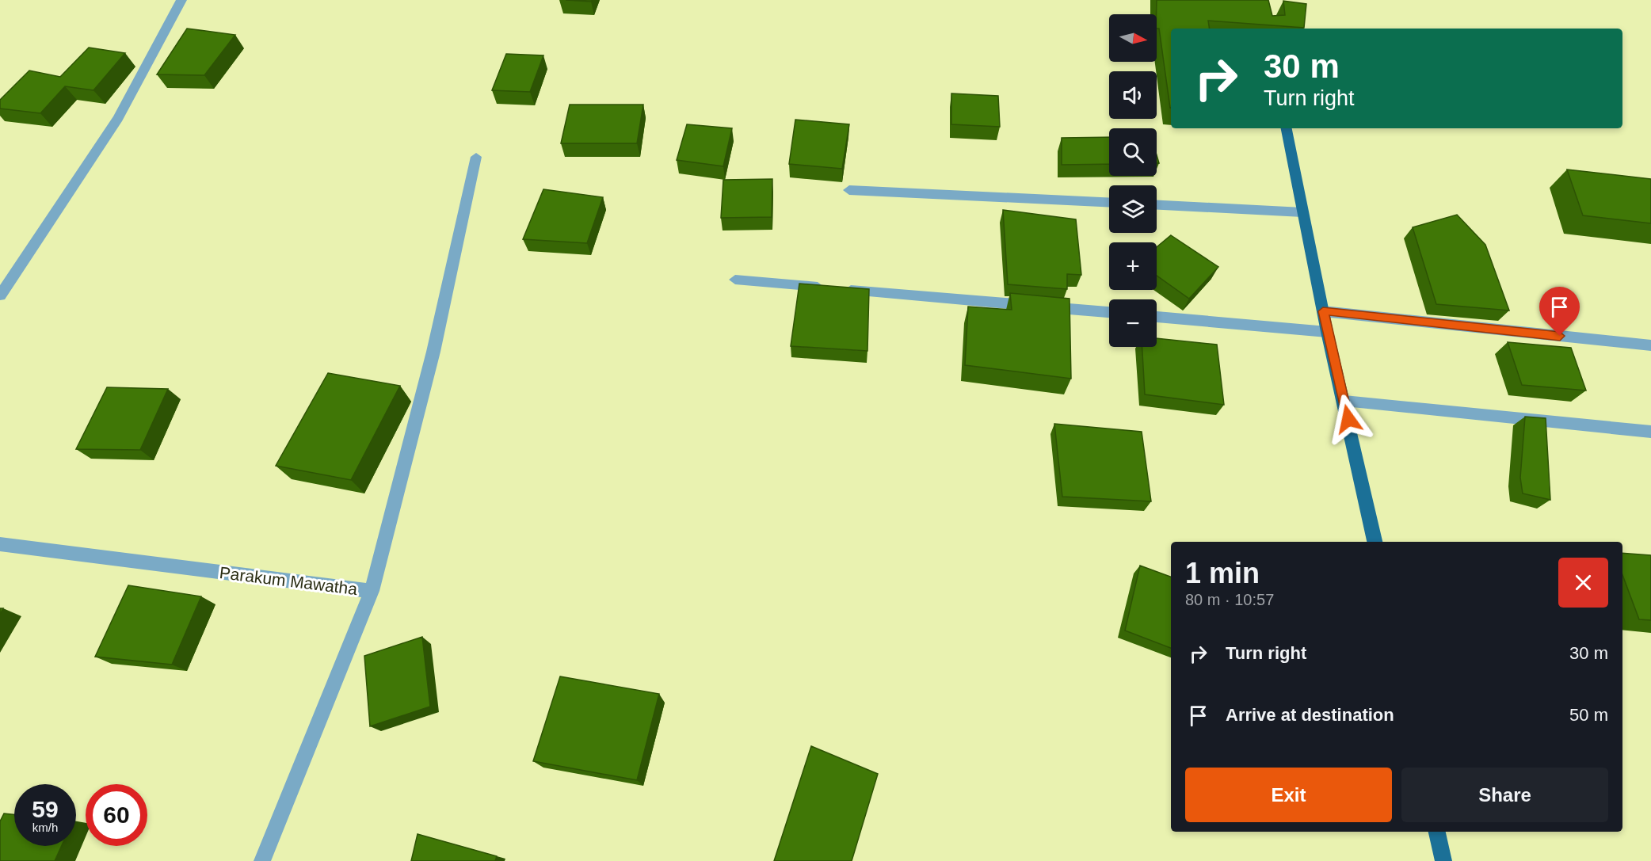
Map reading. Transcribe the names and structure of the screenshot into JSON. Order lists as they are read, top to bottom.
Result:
{
  "streets": {
    "street": ["Parakum Mawatha"]
  },
  "north": "right",
  "page": {
    "map_buttons": ["+", "−"],
    "turn": ["30 m", "Turn right"],
    "heading": ["1 min", "80 m · 10:57"],
    "list": [
      {
        "name": "Turn right",
        "value": "30 m"
      },
      {
        "name": "Arrive at destination",
        "value": "50 m"
      }
    ],
    "buttons": ["Exit", "Share"],
    "speed": "59 km/h",
    "limit": "60"
  }
}
